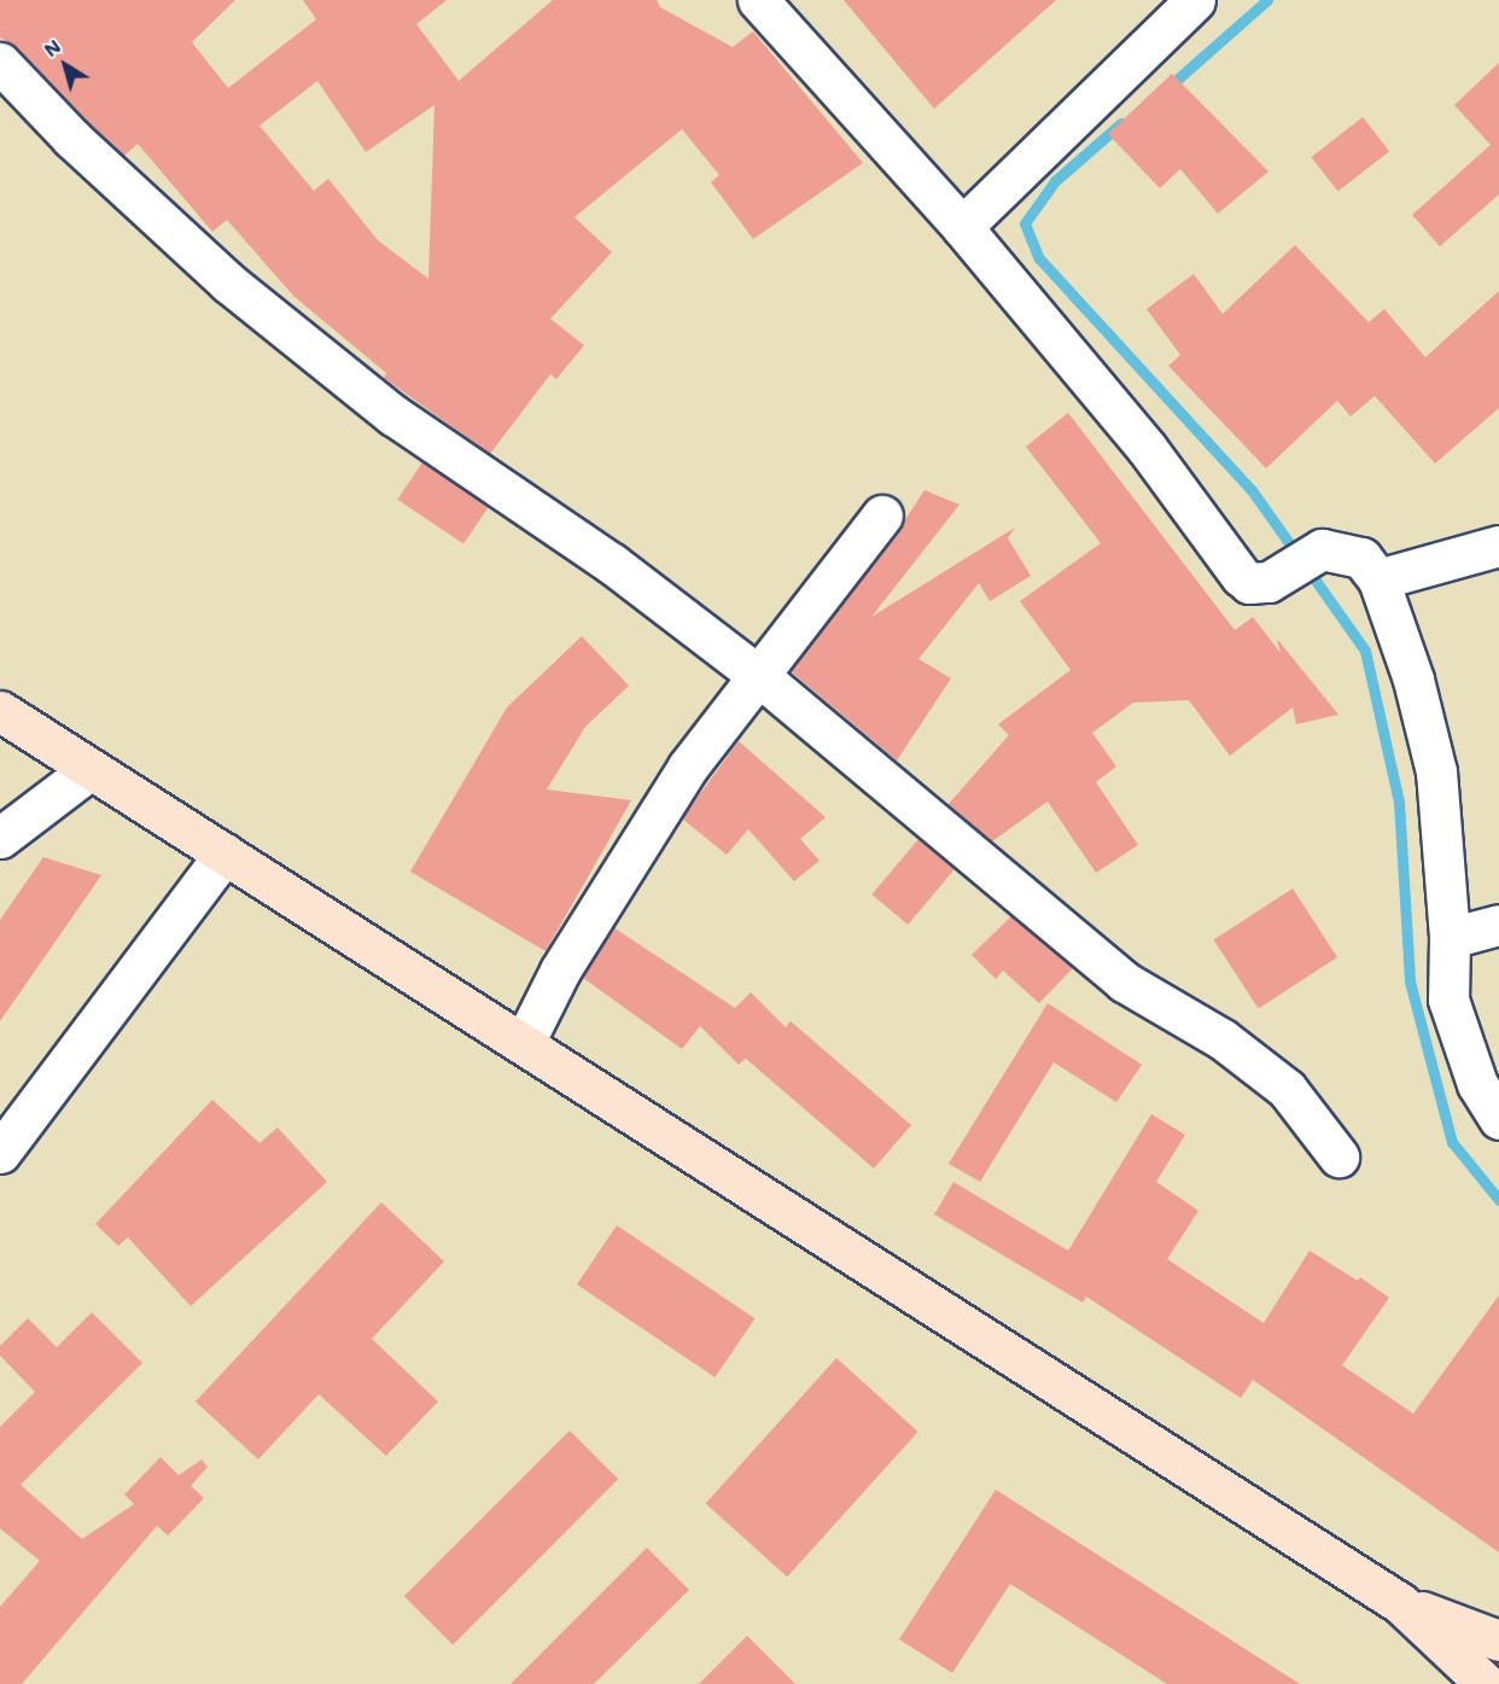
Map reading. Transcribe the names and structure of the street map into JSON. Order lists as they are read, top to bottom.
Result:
{
  "north": "top left"
}
